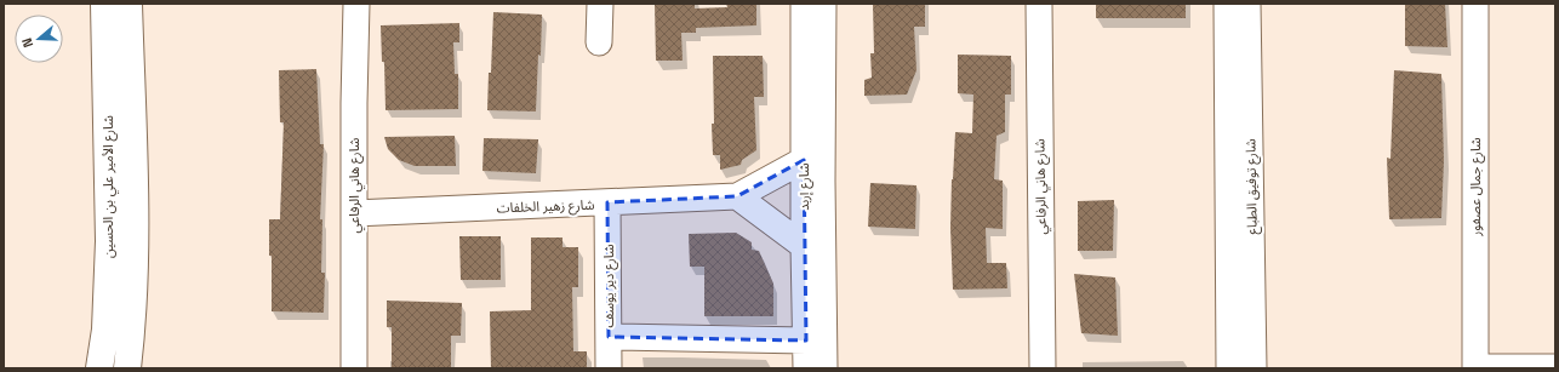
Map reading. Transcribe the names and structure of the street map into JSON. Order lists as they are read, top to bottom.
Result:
{
  "streets": {
    "main road": ["شارع الأمير علي بن الحسين"],
    "street": [
      "شارع هاني الرفاعي",
      "شارع إربد",
      "شارع توفيق الطباع",
      "شارع جمال عصفور",
      "شارع زهير الخلفات",
      "شارع دير يوسف"
    ]
  },
  "crossings": [
    ["شارع هاني الرفاعي", "شارع زهير الخلفات"],
    ["شارع إربد", "شارع زهير الخلفات"],
    ["شارع زهير الخلفات", "شارع دير يوسف"]
  ],
  "north": "left"
}
